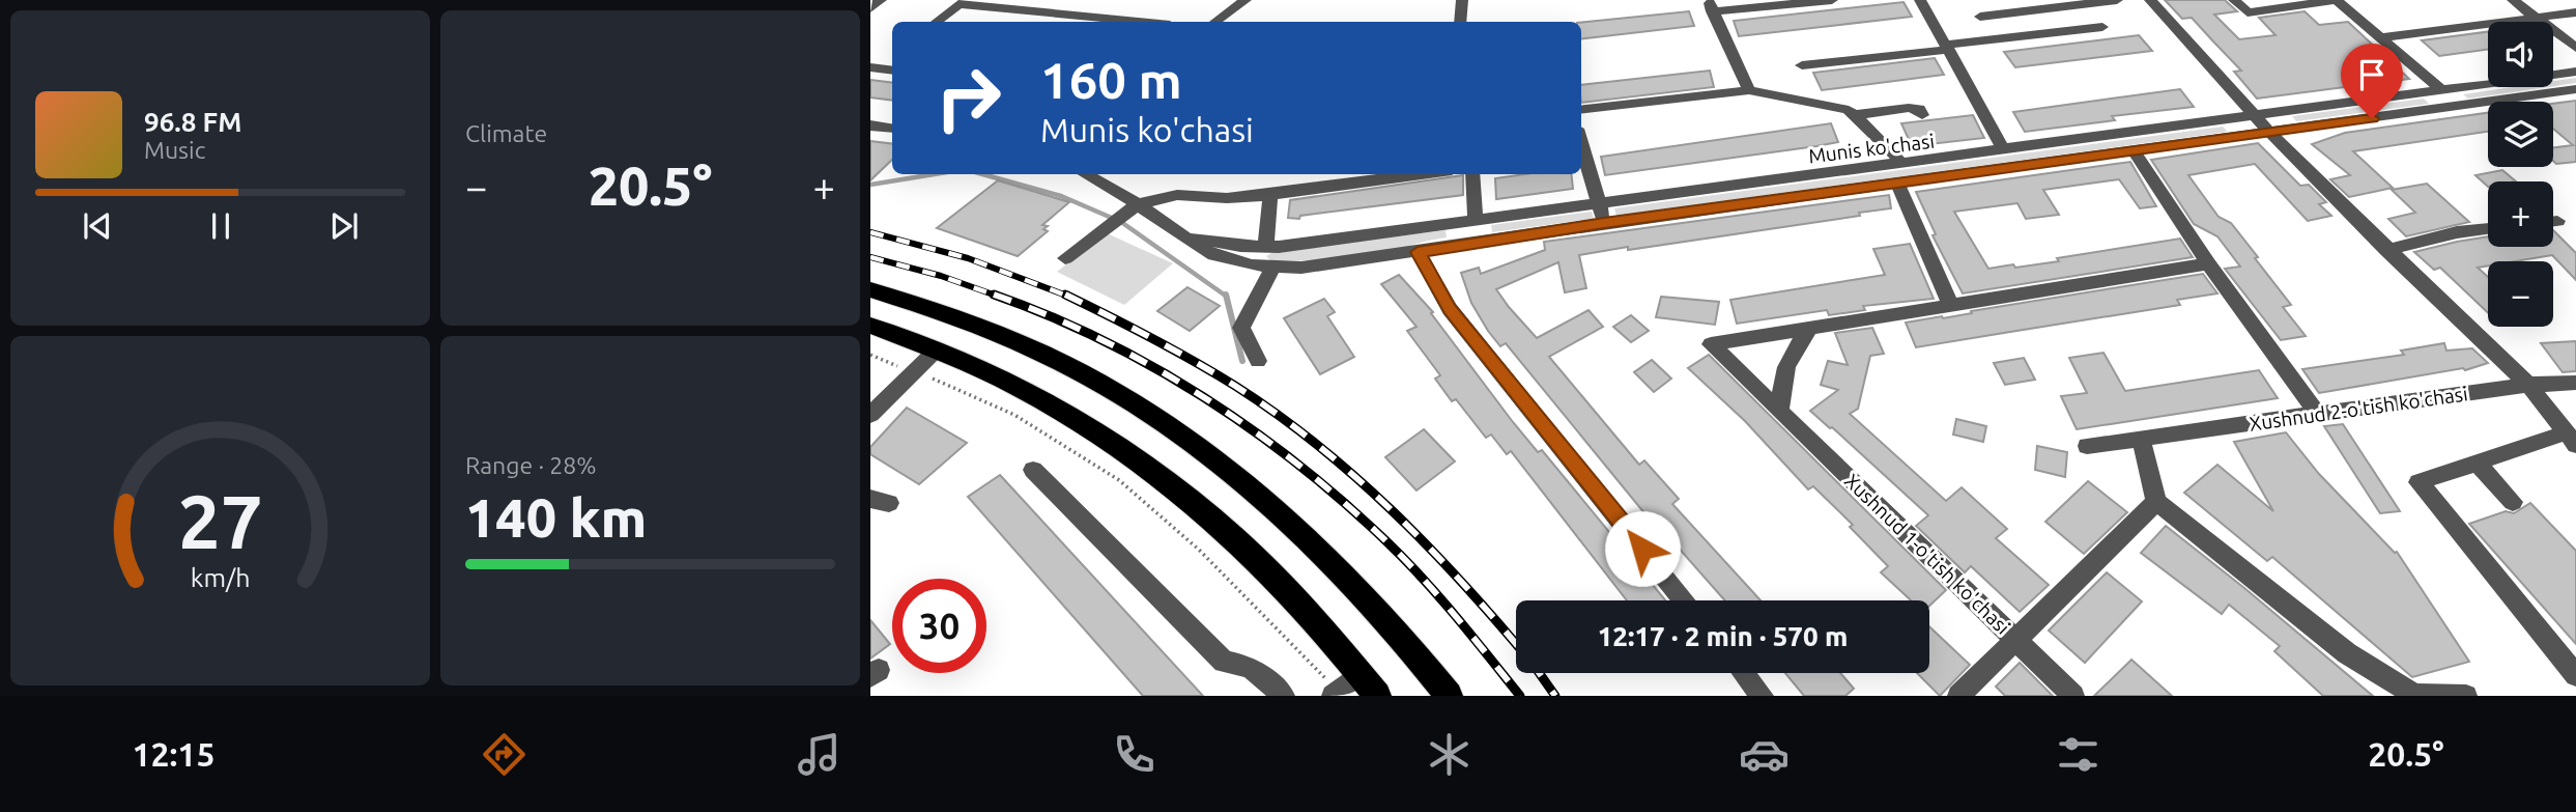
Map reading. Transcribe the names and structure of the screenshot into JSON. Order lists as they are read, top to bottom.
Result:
{
  "streets": {
    "street": ["Munis ko'chasi", "Xushnud 2-o'tish ko'chasi", "Xushnud 1-o'tish ko'chasi"]
  },
  "page": {
    "tile": [
      "Climate",
      ["Range · 28%", "140 km"]
    ],
    "map_buttons": ["+", "−"],
    "turn": ["160 m", "Munis ko'chasi"],
    "song": ["96.8 FM", "Music"],
    "heat": ["−", "20.5°", "+"],
    "limit": "30",
    "trip": "12:17 · 2 min · 570 m",
    "tabs": ["12:15", "20.5°"],
    "gauge": ["27", "km/h"]
  }
}
